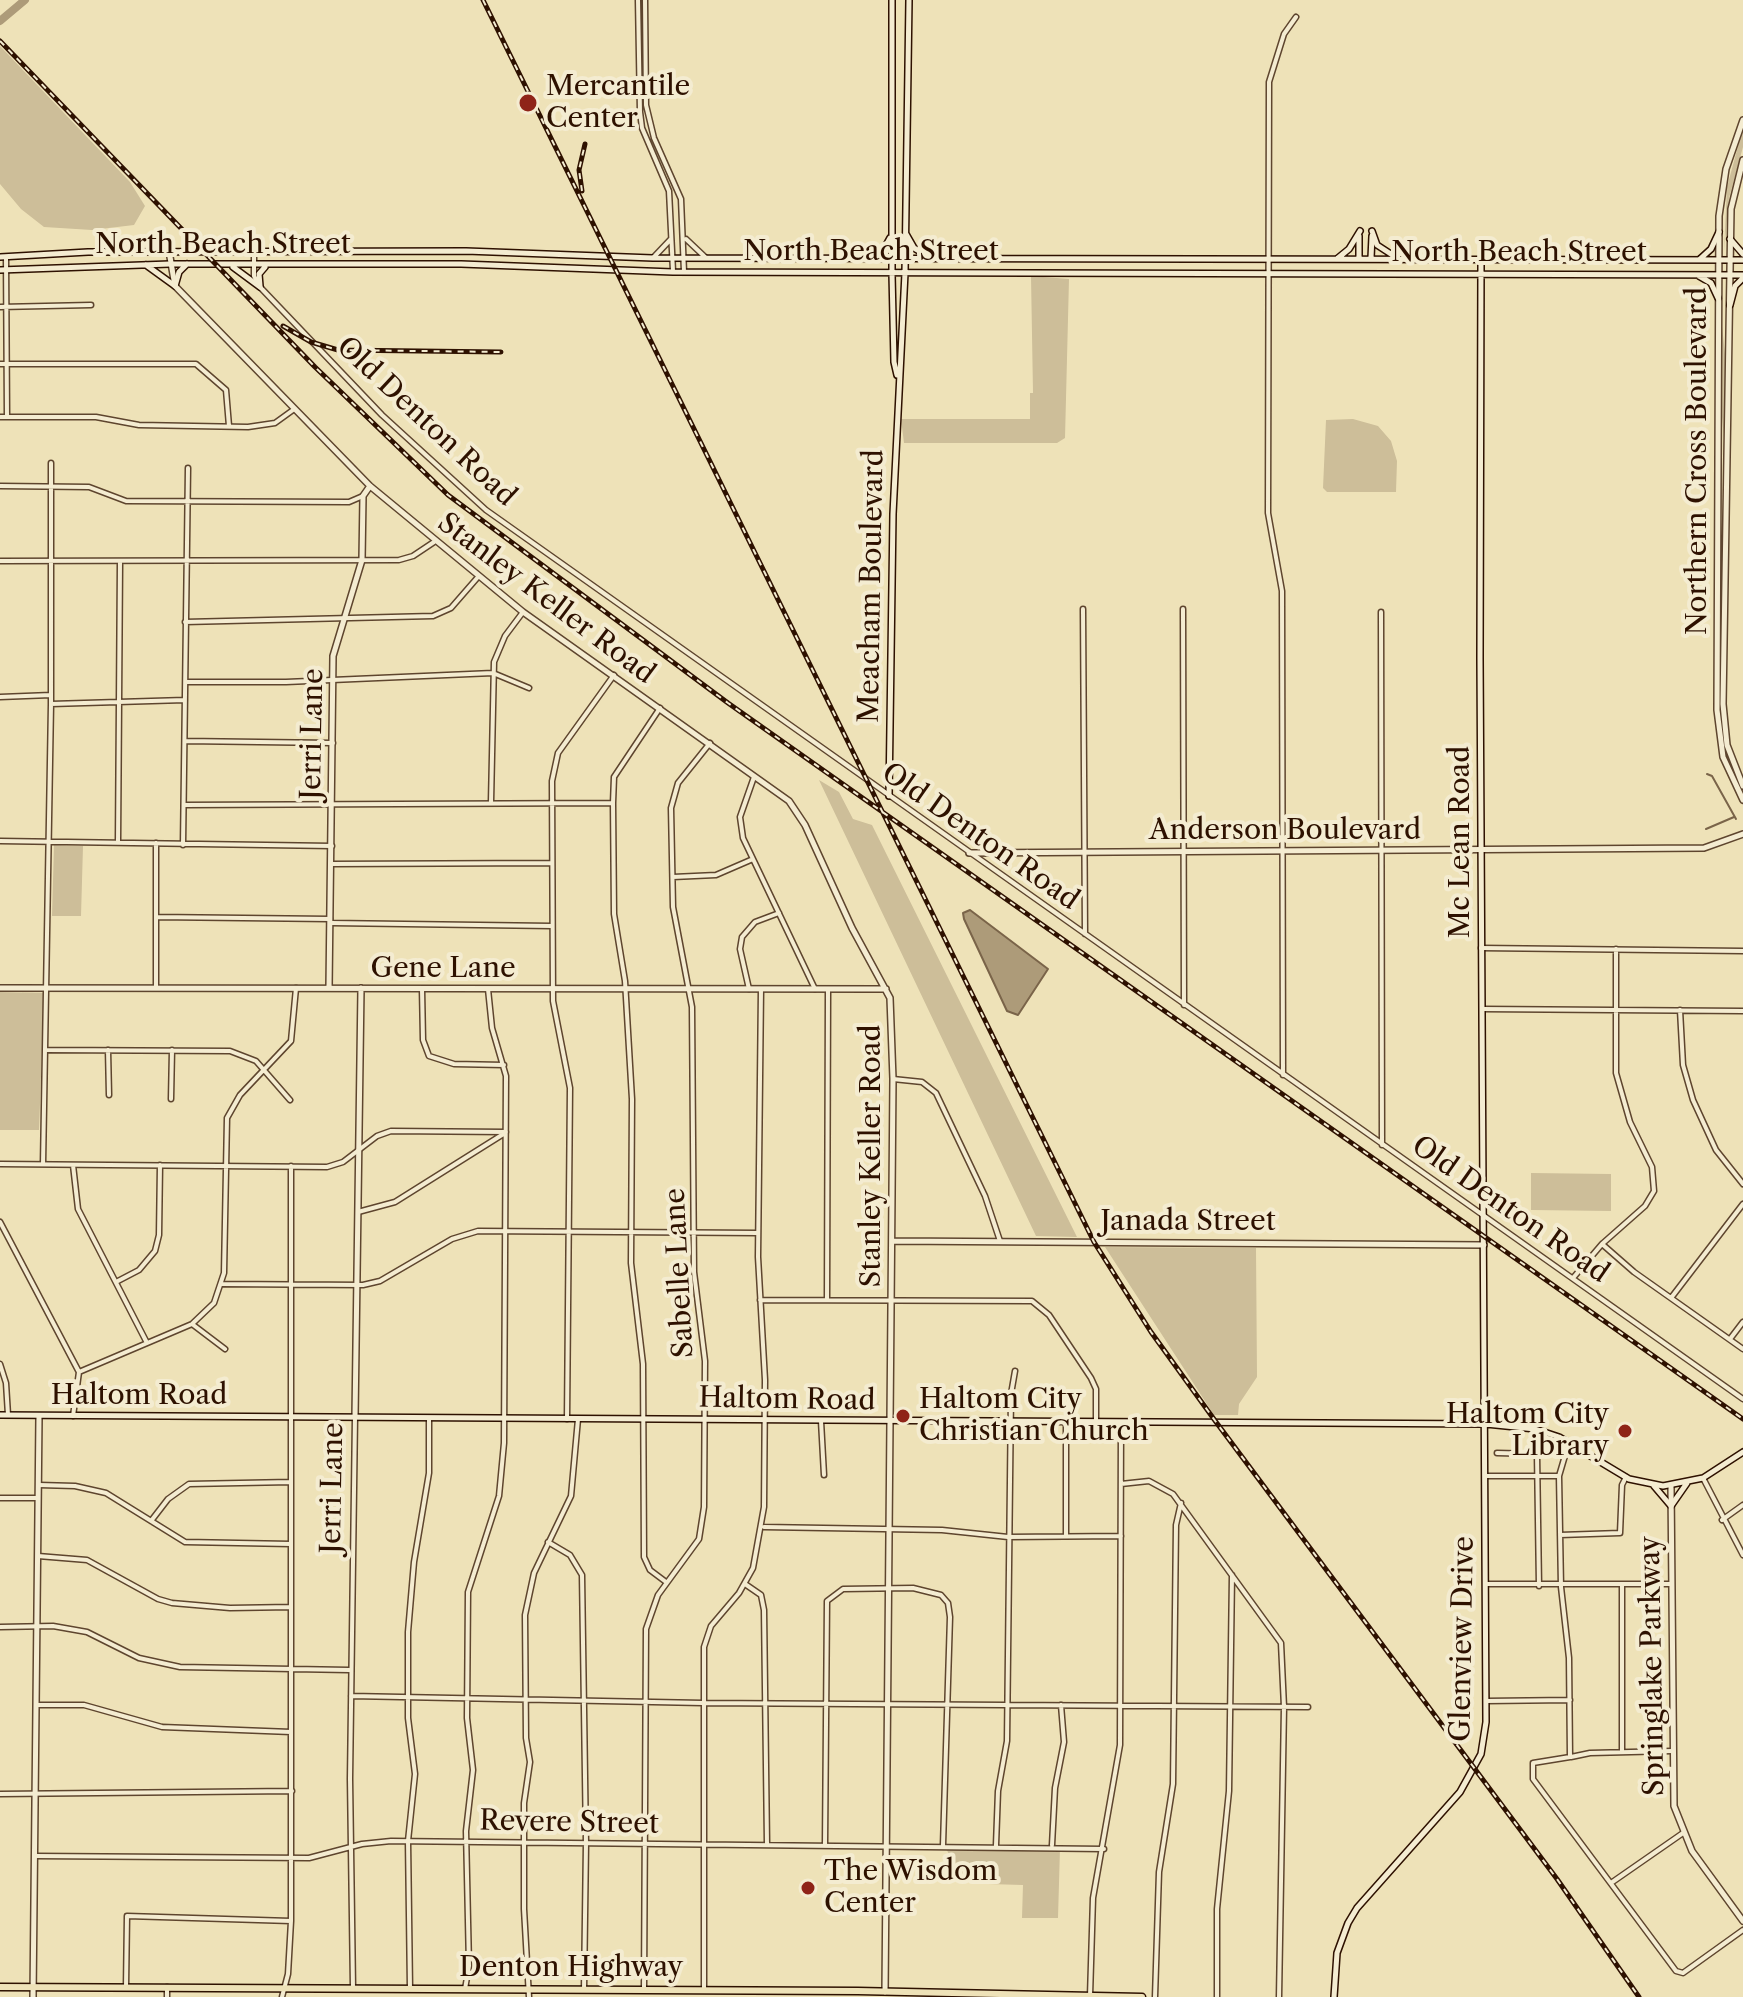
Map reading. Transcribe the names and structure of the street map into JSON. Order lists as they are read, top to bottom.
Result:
{
  "streets": {
    "main road": [
      "North Beach Street",
      "Northern Cross Boulevard",
      "Meacham Boulevard",
      "Stanley Keller Road",
      "Jerri Lane",
      "Anderson Boulevard",
      "Mc Lean Road",
      "Gene Lane",
      "Janada Street",
      "Haltom Road",
      "Glenview Drive",
      "Springlake Parkway",
      "Denton Highway"
    ],
    "street": ["Old Denton Road", "Sabelle Lane", "Revere Street"]
  },
  "crossings": [
    ["North Beach Street", "Old Denton Road"],
    ["North Beach Street", "Northern Cross Boulevard"],
    ["North Beach Street", "Meacham Boulevard"],
    ["North Beach Street", "Stanley Keller Road"],
    ["North Beach Street", "Mc Lean Road"],
    ["Old Denton Road", "Meacham Boulevard"],
    ["Old Denton Road", "Anderson Boulevard"],
    ["Old Denton Road", "Mc Lean Road"],
    ["Stanley Keller Road", "Gene Lane"],
    ["Stanley Keller Road", "Janada Street"],
    ["Stanley Keller Road", "Sabelle Lane"],
    ["Stanley Keller Road", "Haltom Road"],
    ["Stanley Keller Road", "Revere Street"],
    ["Stanley Keller Road", "Denton Highway"],
    ["Jerri Lane", "Gene Lane"],
    ["Jerri Lane", "Haltom Road"],
    ["Jerri Lane", "Revere Street"],
    ["Jerri Lane", "Denton Highway"],
    ["Anderson Boulevard", "Mc Lean Road"],
    ["Mc Lean Road", "Janada Street"],
    ["Mc Lean Road", "Haltom Road"],
    ["Mc Lean Road", "Glenview Drive"],
    ["Gene Lane", "Sabelle Lane"],
    ["Sabelle Lane", "Haltom Road"],
    ["Sabelle Lane", "Revere Street"],
    ["Sabelle Lane", "Denton Highway"],
    ["Haltom Road", "Glenview Drive"],
    ["Haltom Road", "Springlake Parkway"]
  ],
  "places": [
    "Mercantile Center",
    "Haltom City Christian Church",
    "Haltom City Library",
    "The Wisdom Center"
  ]
}
